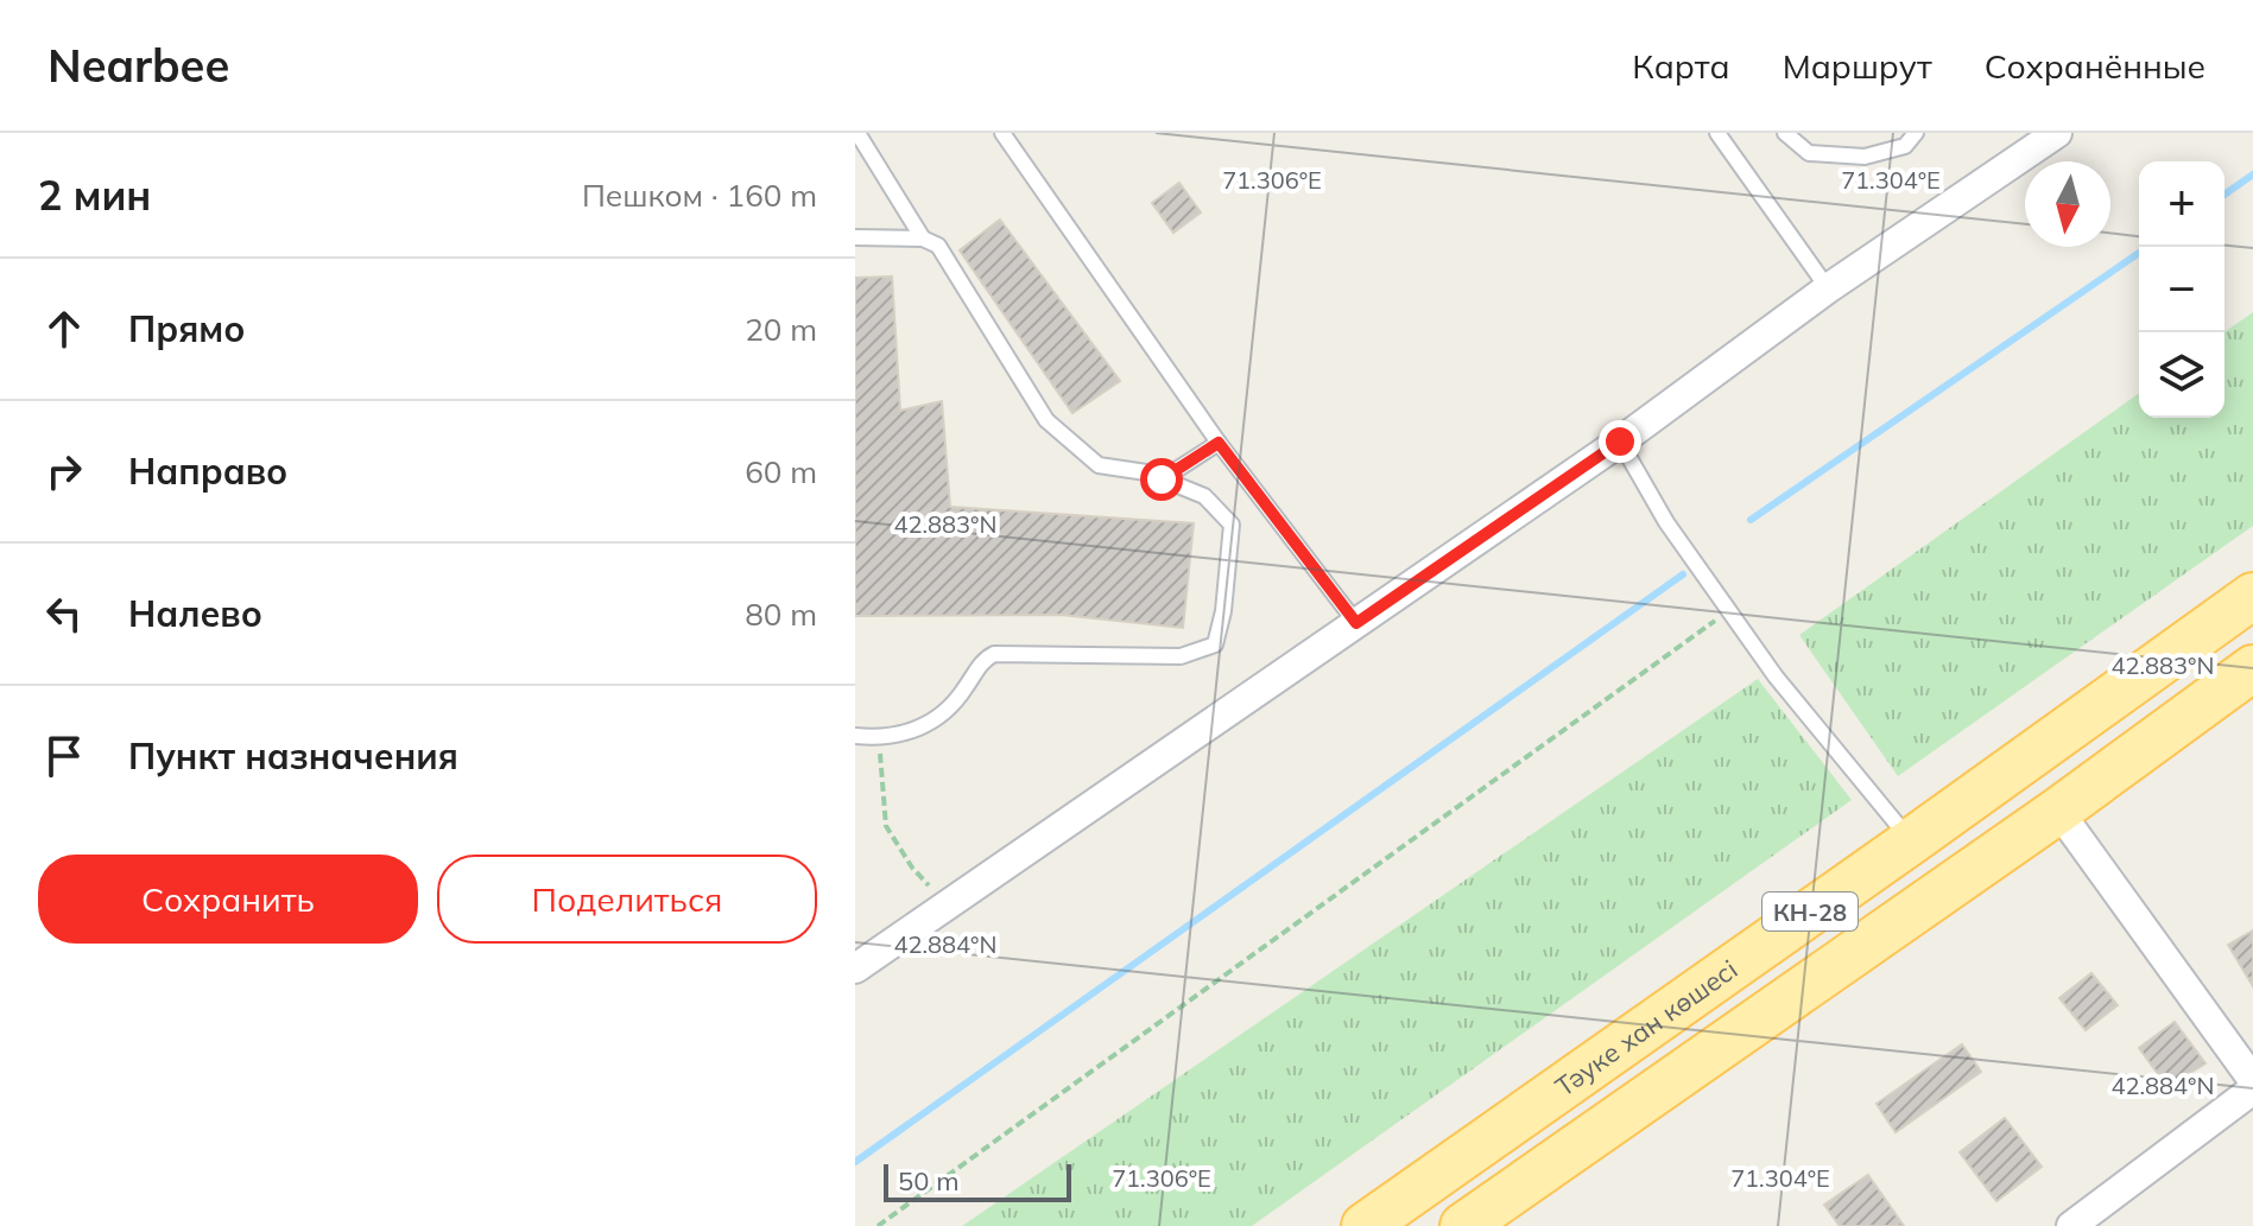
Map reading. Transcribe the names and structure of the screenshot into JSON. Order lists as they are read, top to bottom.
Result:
{
  "streets": {
    "main road": ["КН-28", "Тәуке хан көшесі"]
  },
  "scale_bar": "50 m",
  "north": "bottom",
  "page": {
    "header": "Nearbee",
    "nav": ["Карта", "Маршрут", "Сохранённые"],
    "heading": ["2 мин", "Пешком · 160 m"],
    "map_buttons": ["+", "−"],
    "list": [
      ["Прямо", "20 m"],
      ["Направо", "60 m"],
      ["Налево", "80 m"],
      "Пункт назначения"
    ],
    "buttons": ["Сохранить", "Поделиться"],
    "scale": "50 m"
  },
  "coordinates": [
    "71.306°E",
    "71.304°E",
    "42.883°N",
    "42.884°N"
  ]
}
